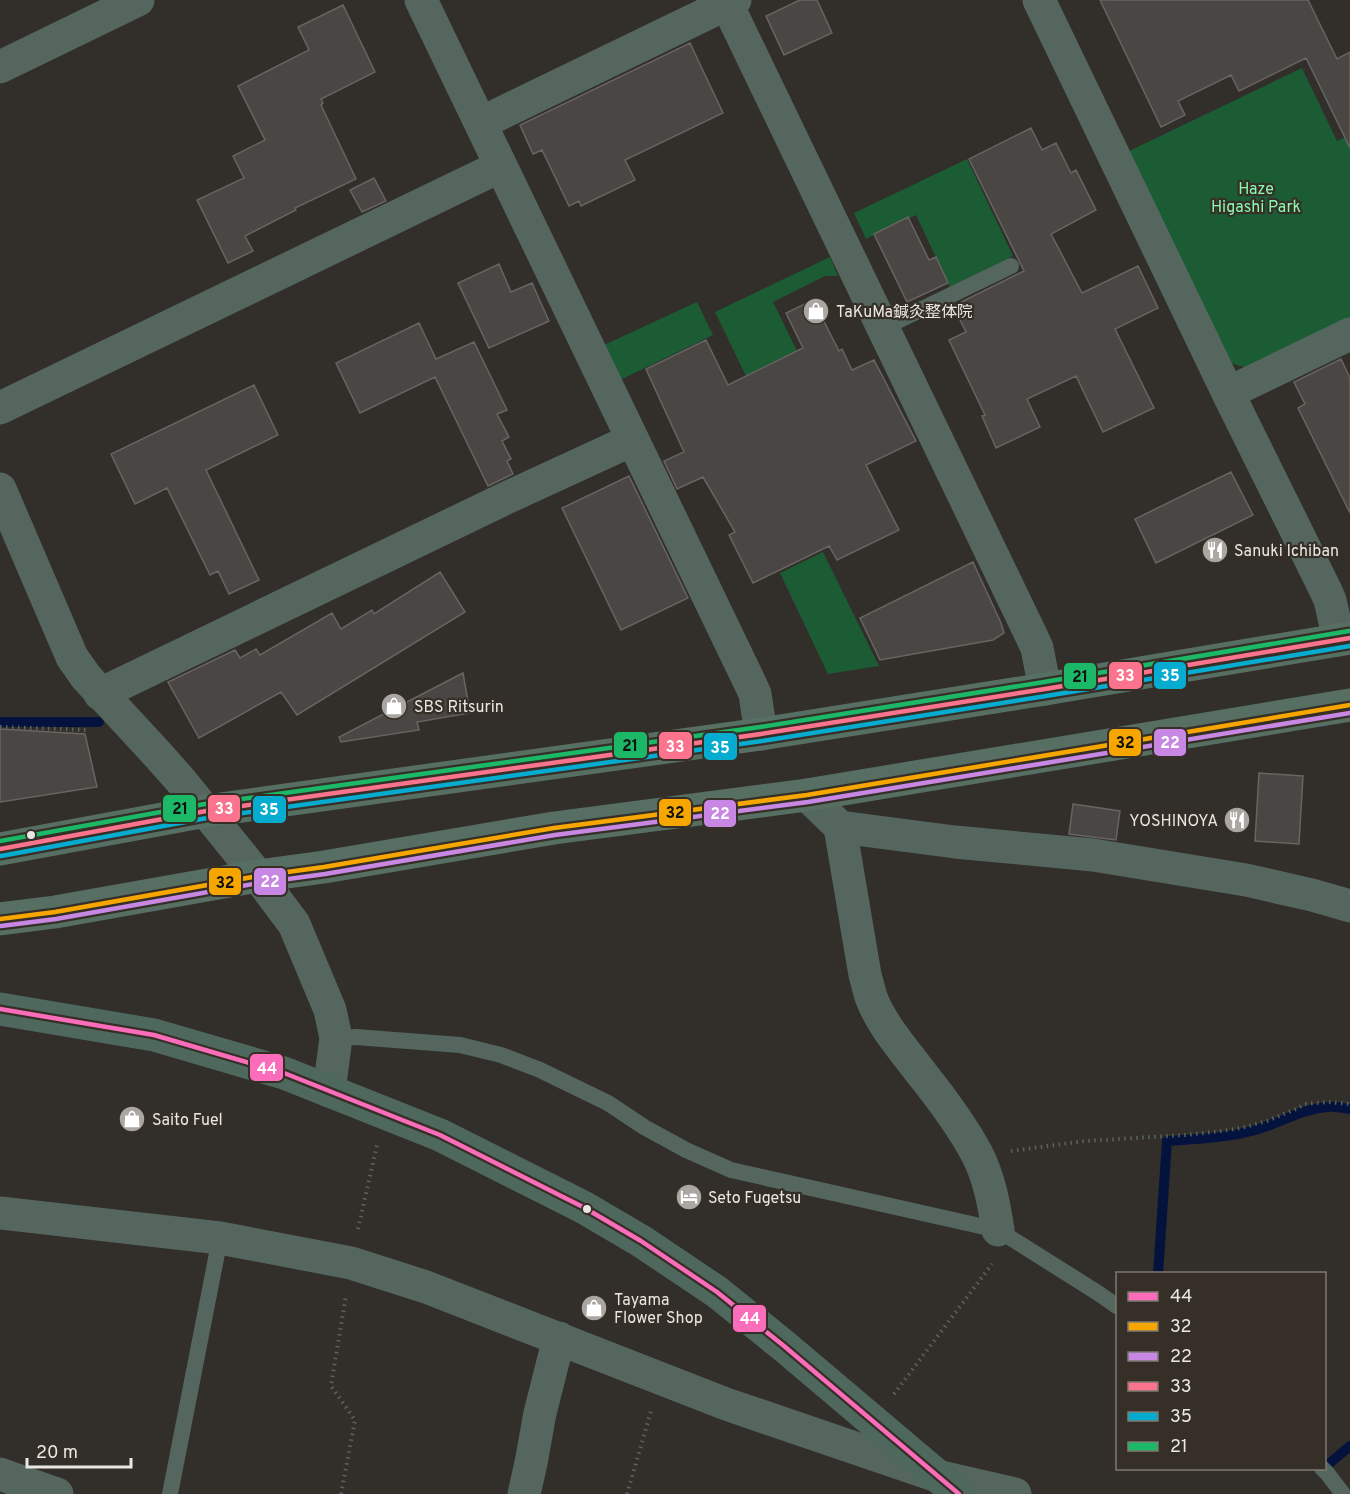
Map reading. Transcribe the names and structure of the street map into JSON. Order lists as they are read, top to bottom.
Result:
{
  "parks": ["Haze Higashi Park"],
  "places": {
    "shop": [
      "TaKuMa鍼灸整体院",
      "SBS Ritsurin",
      "Saito Fuel",
      "Tayama Flower Shop"
    ],
    "restaurant": ["Sanuki Ichiban", "YOSHINOYA"],
    "hotel": ["Seto Fugetsu"]
  },
  "lines": [
    "transit line 21",
    "transit line 33",
    "transit line 35",
    "transit line 32",
    "transit line 22",
    "transit line 44"
  ],
  "legend": [
    "44",
    "32",
    "22",
    "33",
    "35",
    "21"
  ],
  "scale_bar": "20 m"
}
